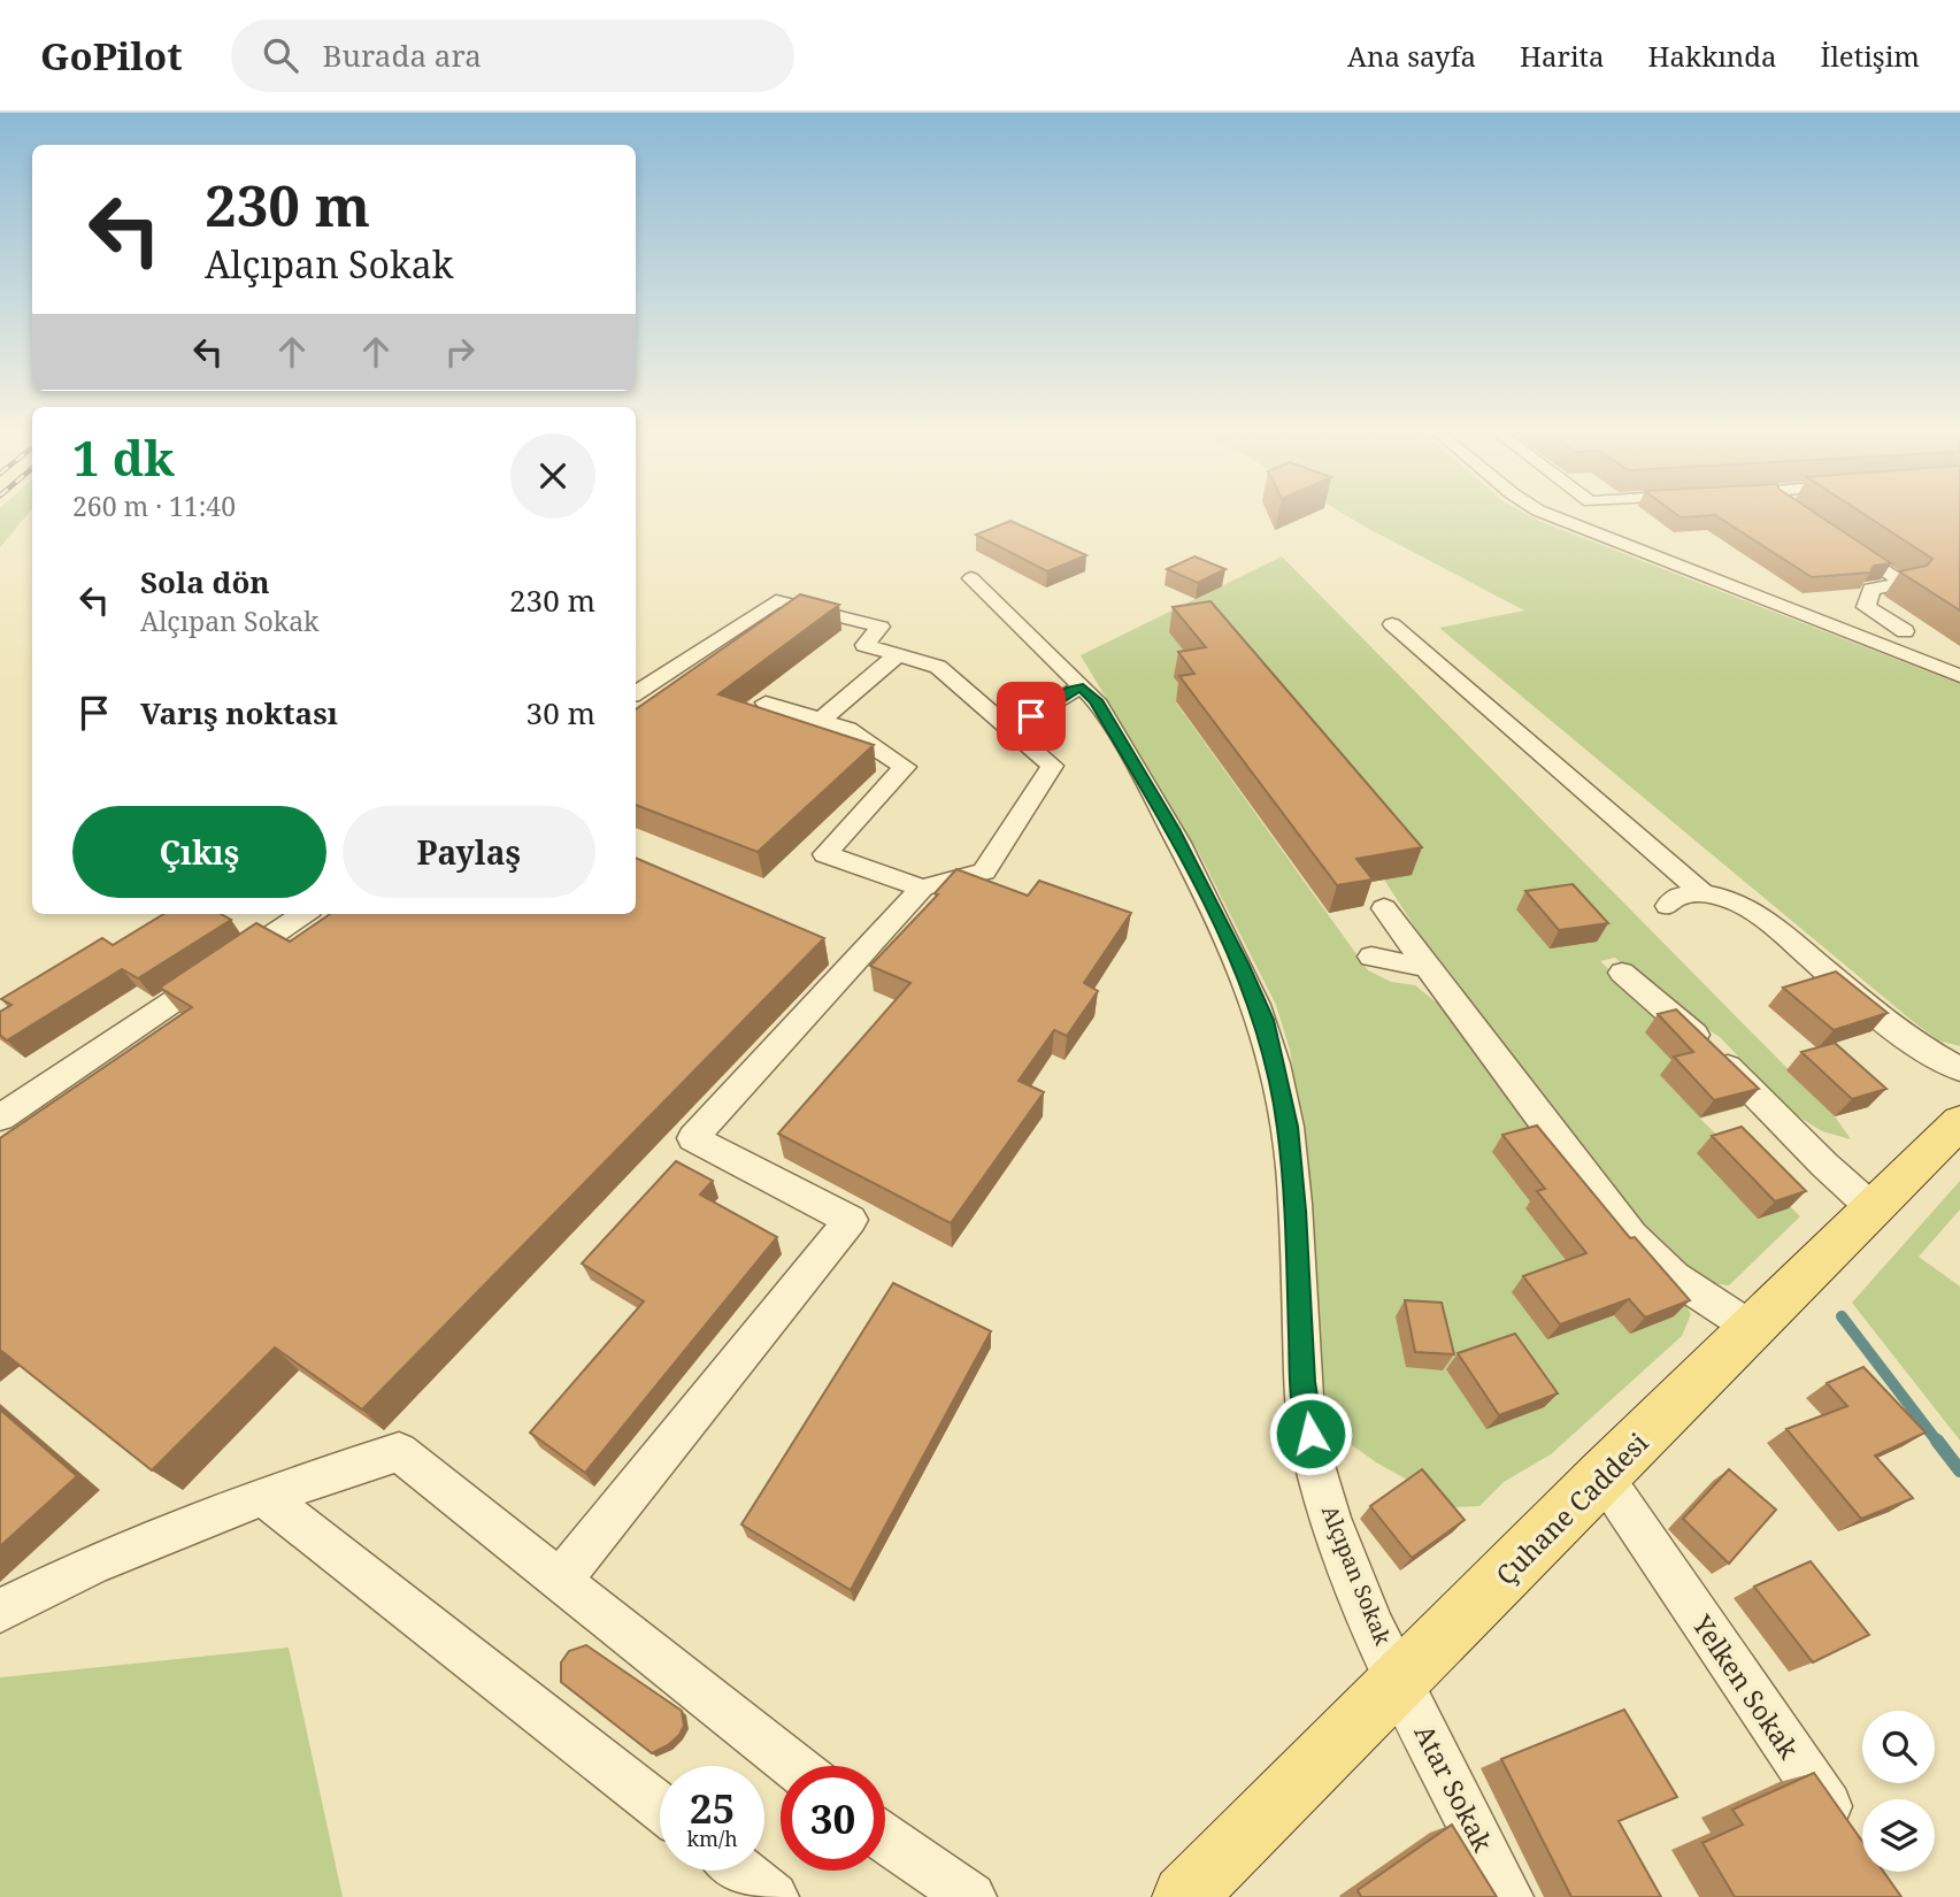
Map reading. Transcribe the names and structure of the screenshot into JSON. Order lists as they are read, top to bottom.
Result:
{
  "streets": {
    "main road": ["Çuhane Caddesi"],
    "street": ["Alçıpan Sokak", "Yelken Sokak", "Atar Sokak"]
  },
  "crossings": [
    ["Çuhane Caddesi", "Alçıpan Sokak"],
    ["Çuhane Caddesi", "Yelken Sokak"],
    ["Çuhane Caddesi", "Atar Sokak"],
    ["Alçıpan Sokak", "Atar Sokak"]
  ],
  "page": {
    "header": "GoPilot",
    "search": "Burada ara",
    "nav": [
      "Ana sayfa",
      "Harita",
      "Hakkında",
      "İletişim"
    ],
    "turn": ["230 m", "Alçıpan Sokak"],
    "heading": ["1 dk", "260 m · 11:40"],
    "list": [
      {
        "name": "Sola dön",
        "note": "Alçıpan Sokak",
        "value": "230 m"
      },
      {
        "name": "Varış noktası",
        "value": "30 m"
      }
    ],
    "buttons": ["Çıkış", "Paylaş"],
    "speed": "25 km/h",
    "limit": "30"
  }
}
